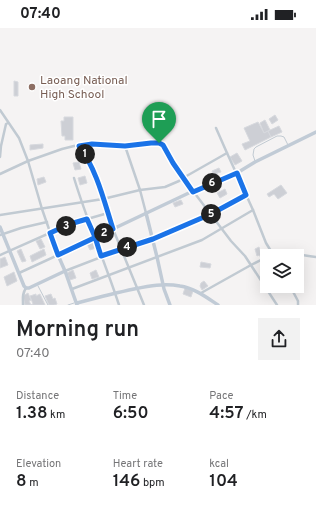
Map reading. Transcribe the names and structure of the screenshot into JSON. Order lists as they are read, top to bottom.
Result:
{
  "places": ["Laoang National High School"],
  "page": {
    "status": "07:40",
    "pins": [
      "1",
      "6",
      "5",
      "3",
      "2",
      "4"
    ],
    "heading": ["Morning run", "07:40"],
    "stats": [
      ["Distance", "1.38 km"],
      ["Time", "6:50"],
      ["Pace", "4:57 /km"],
      ["Elevation", "8 m"],
      ["Heart rate", "146 bpm"],
      ["kcal", "104"]
    ]
  }
}
